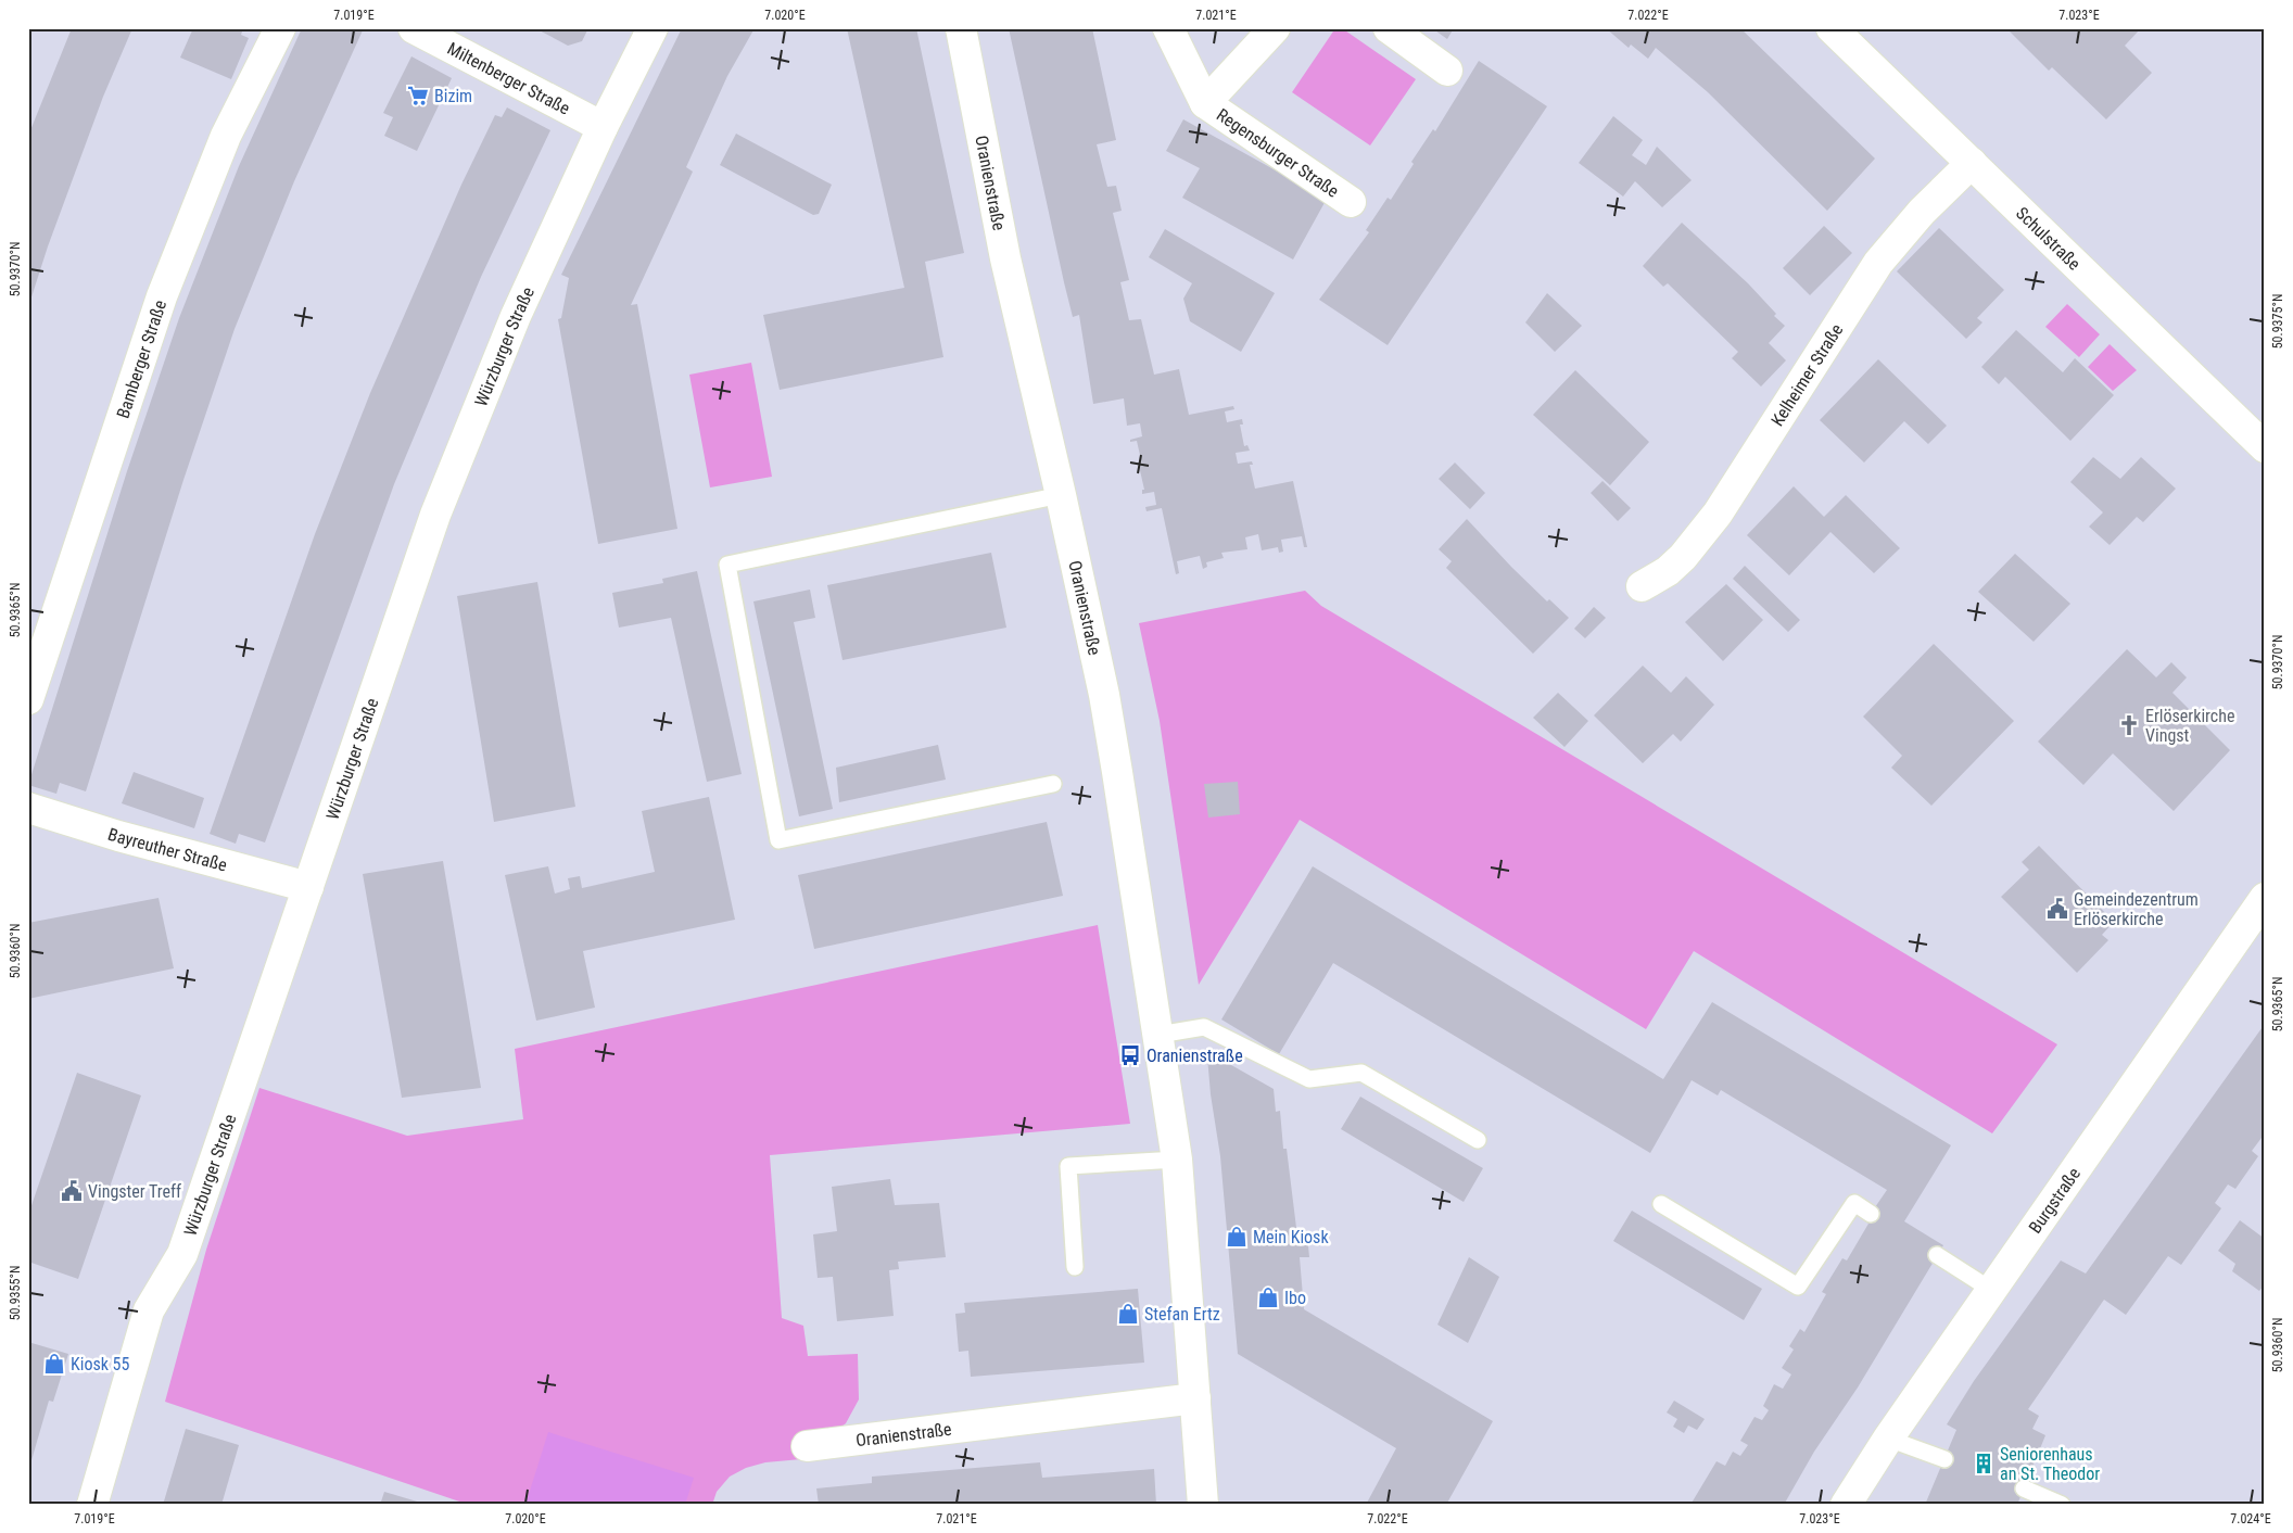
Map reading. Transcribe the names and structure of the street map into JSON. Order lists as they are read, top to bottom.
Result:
{
  "streets": {
    "street": [
      "Miltenberger Straße",
      "Regensburger Straße",
      "Oranienstraße",
      "Schulstraße",
      "Würzburger Straße",
      "Bamberger Straße",
      "Kelheimer Straße",
      "Bayreuther Straße",
      "Burgstraße"
    ]
  },
  "crossings": [
    ["Miltenberger Straße", "Würzburger Straße"],
    ["Schulstraße", "Kelheimer Straße"],
    ["Würzburger Straße", "Bayreuther Straße"]
  ],
  "places": {
    "supermarket": ["Bizim"],
    "church": ["Erlöserkirche Vingst"],
    "public building": ["Gemeindezentrum Erlöserkirche", "Vingster Treff"],
    "bus stop": ["Oranienstraße"],
    "shop": [
      "Mein Kiosk",
      "Ibo",
      "Stefan Ertz",
      "Kiosk 55"
    ],
    "building": ["Seniorenhaus an St. Theodor"]
  },
  "coordinates": [
    "7.019°E",
    "7.020°E",
    "7.021°E",
    "7.022°E",
    "7.023°E",
    "50.9370°N",
    "50.9375°N",
    "50.9365°N",
    "50.9360°N",
    "50.9355°N",
    "7.024°E"
  ]
}
